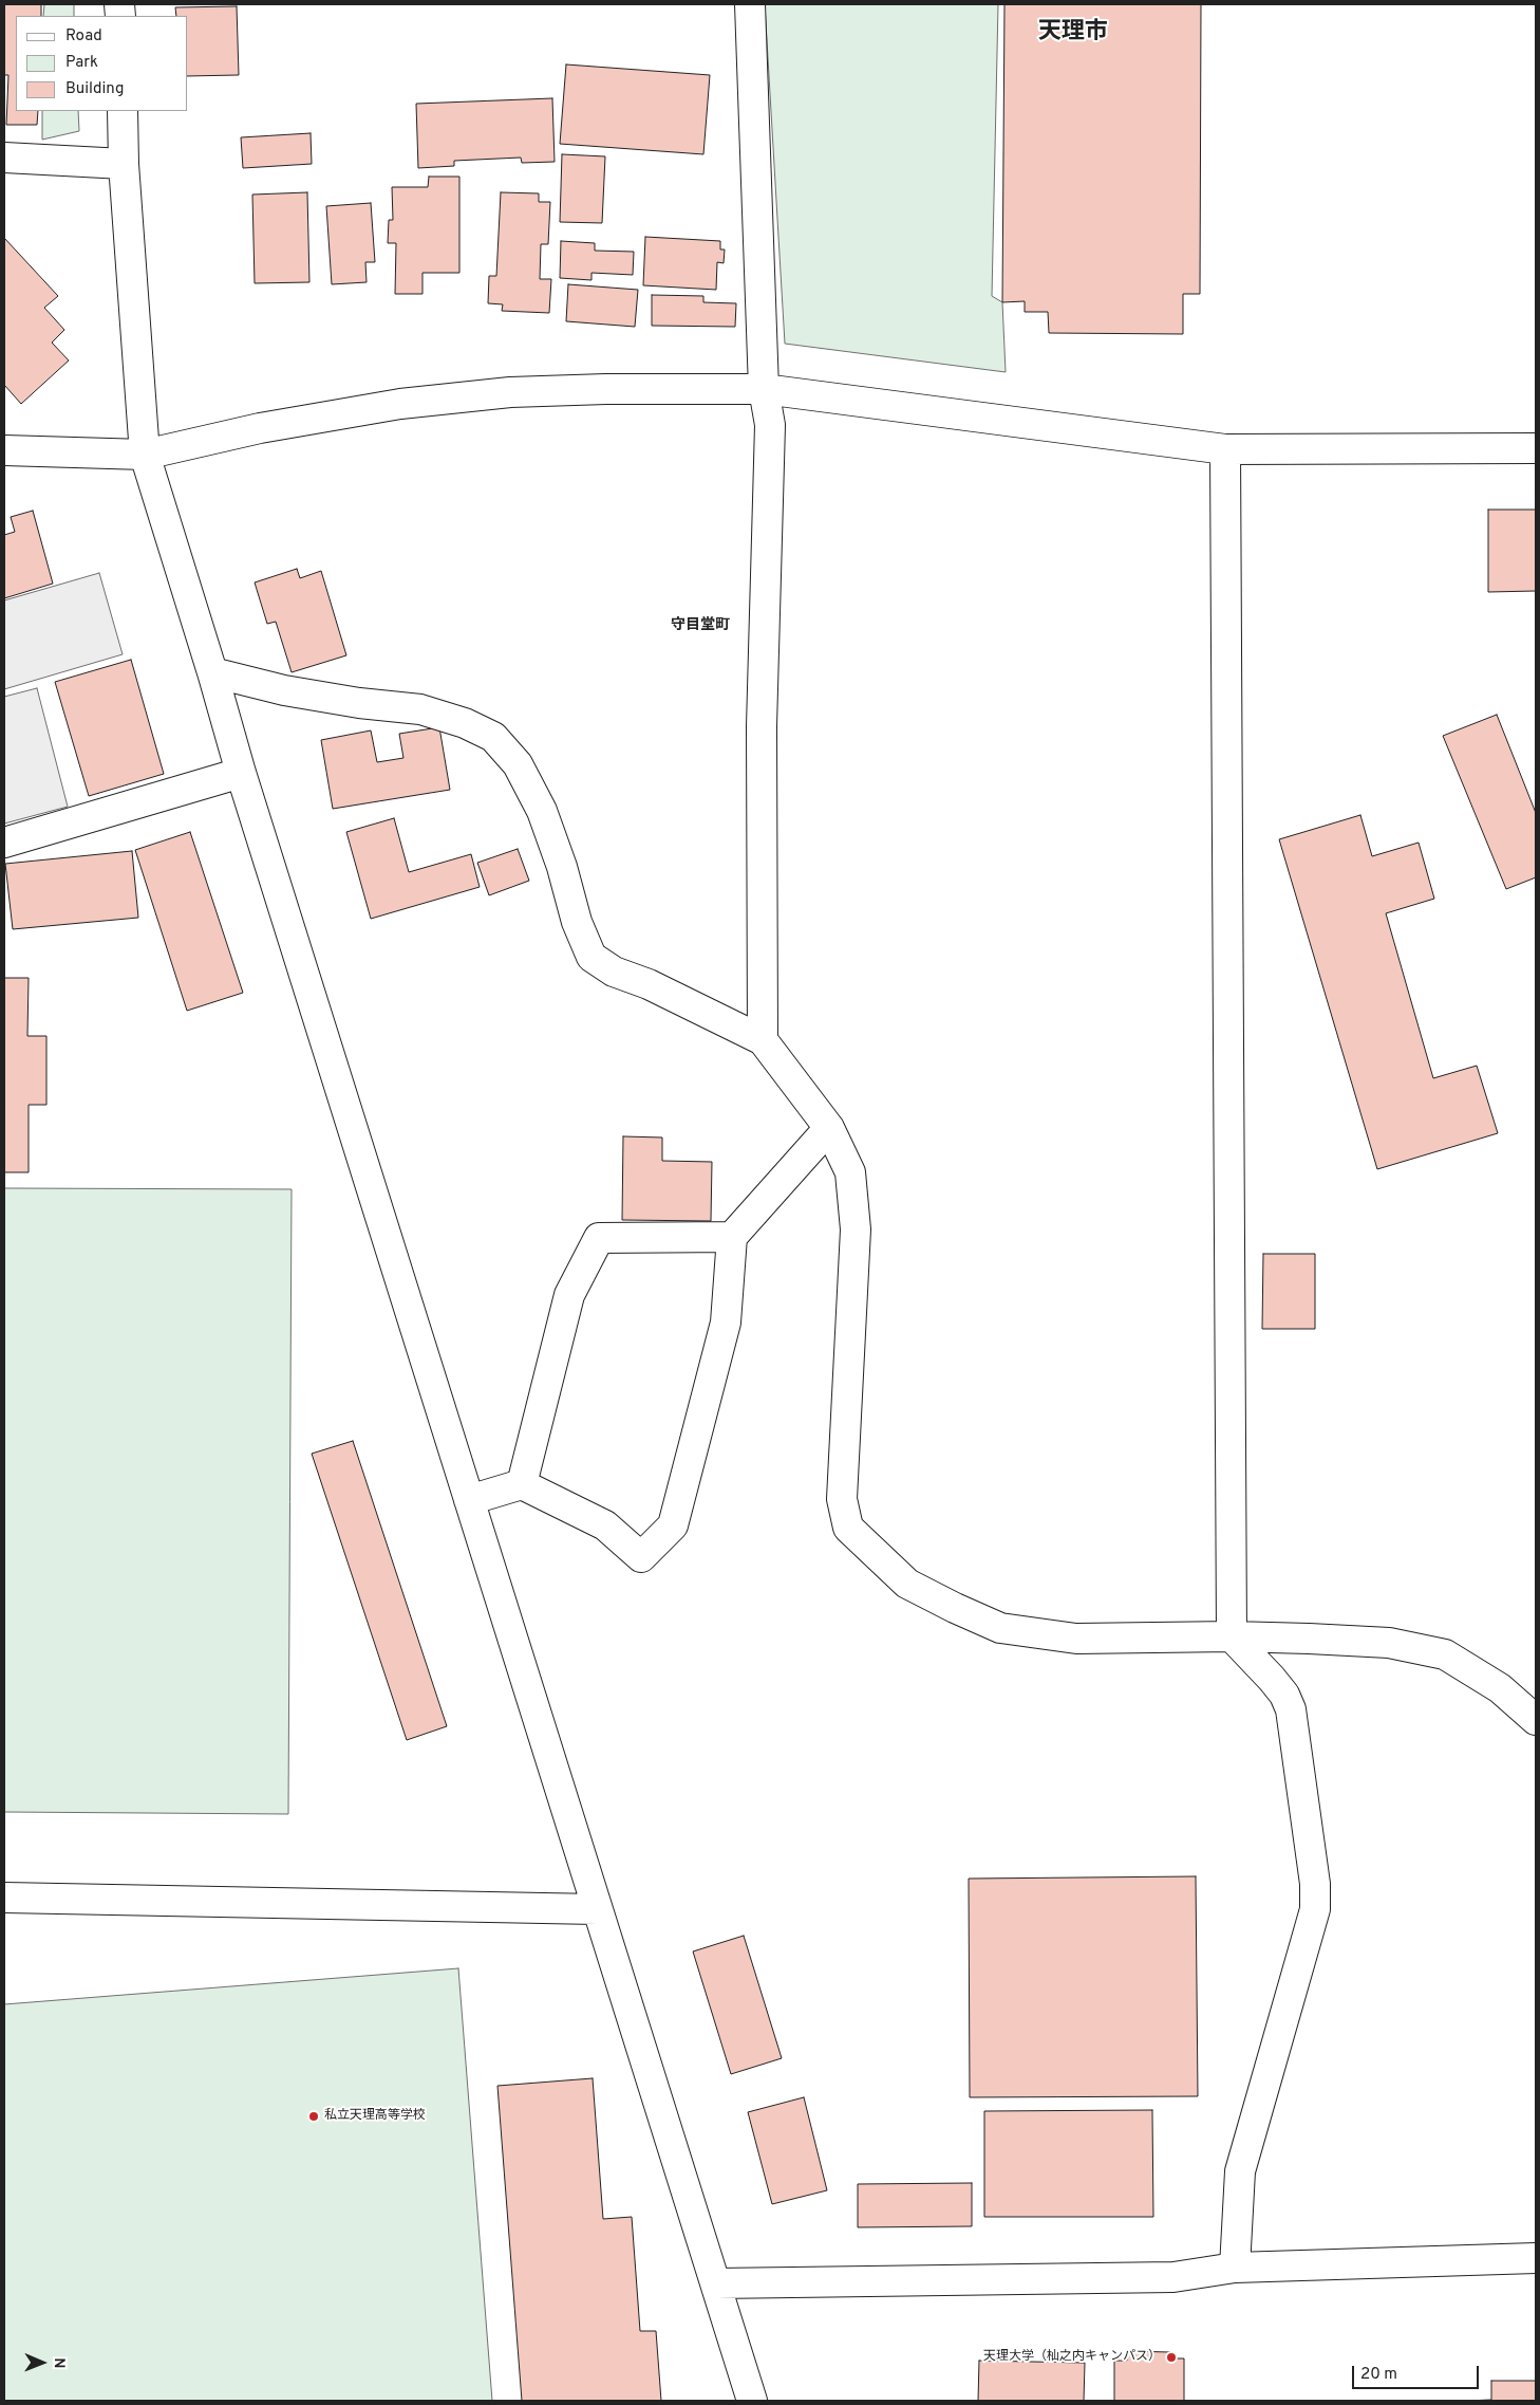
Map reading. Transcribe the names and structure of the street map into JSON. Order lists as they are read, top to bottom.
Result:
{
  "districts": ["天理市", "守目堂町"],
  "places": ["私立天理高等学校", "天理大学（杣之内キャンパス）"],
  "legend": ["Road", "Park", "Building"],
  "scale_bar": "20 m",
  "north": "right"
}
